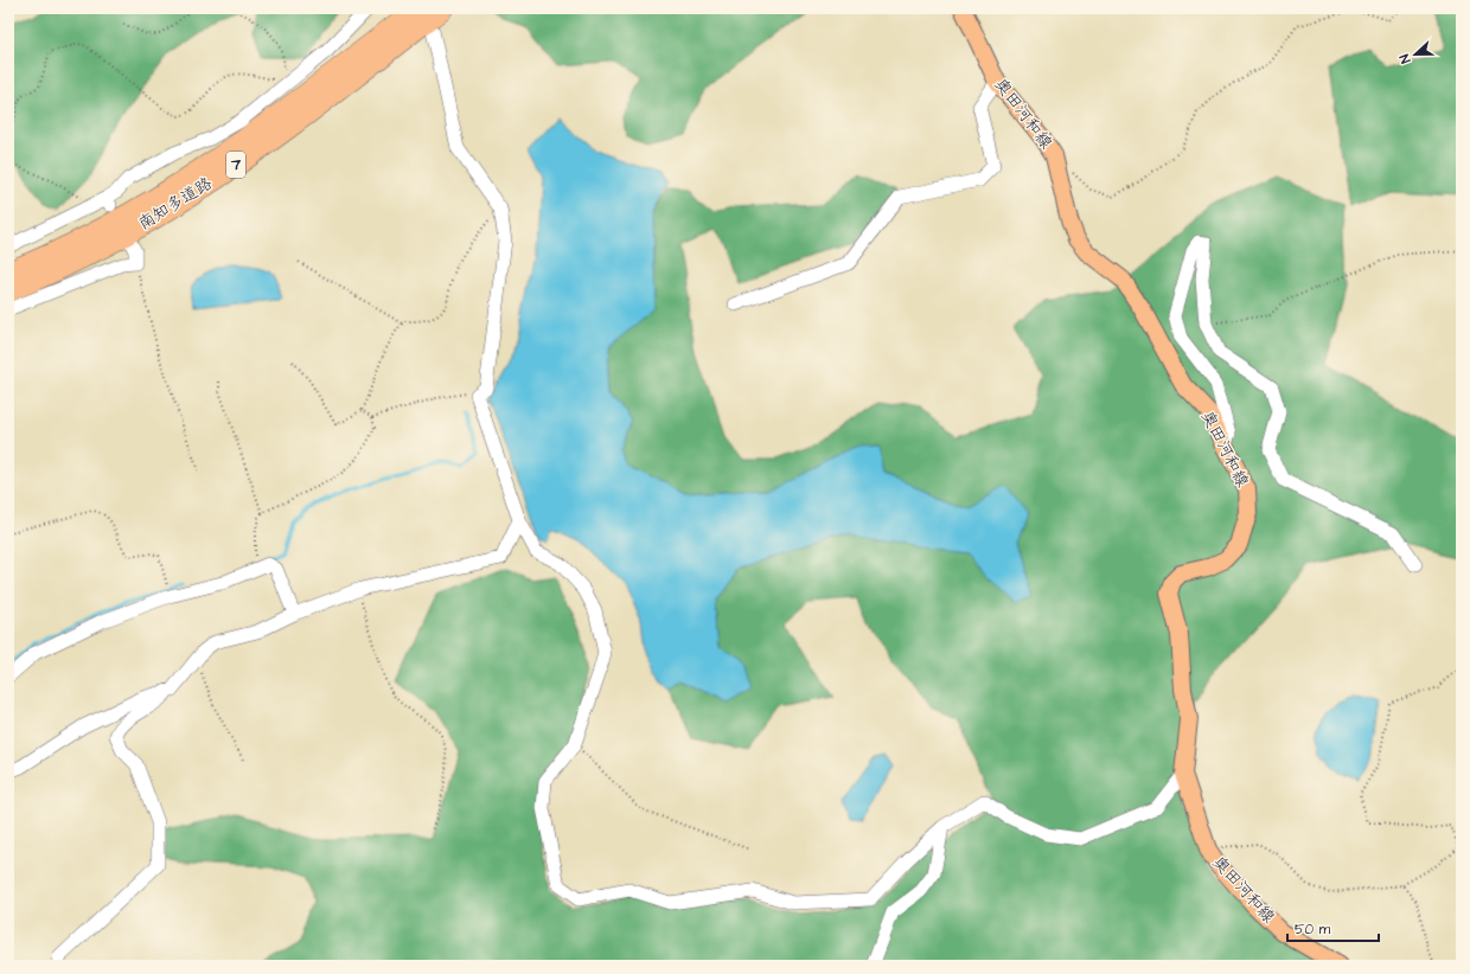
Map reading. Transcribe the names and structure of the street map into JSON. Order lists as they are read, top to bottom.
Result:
{
  "streets": {
    "highway": ["7", "南知多道路"],
    "main road": ["奥田河和線"]
  },
  "scale_bar": "50 m",
  "north": "left"
}
